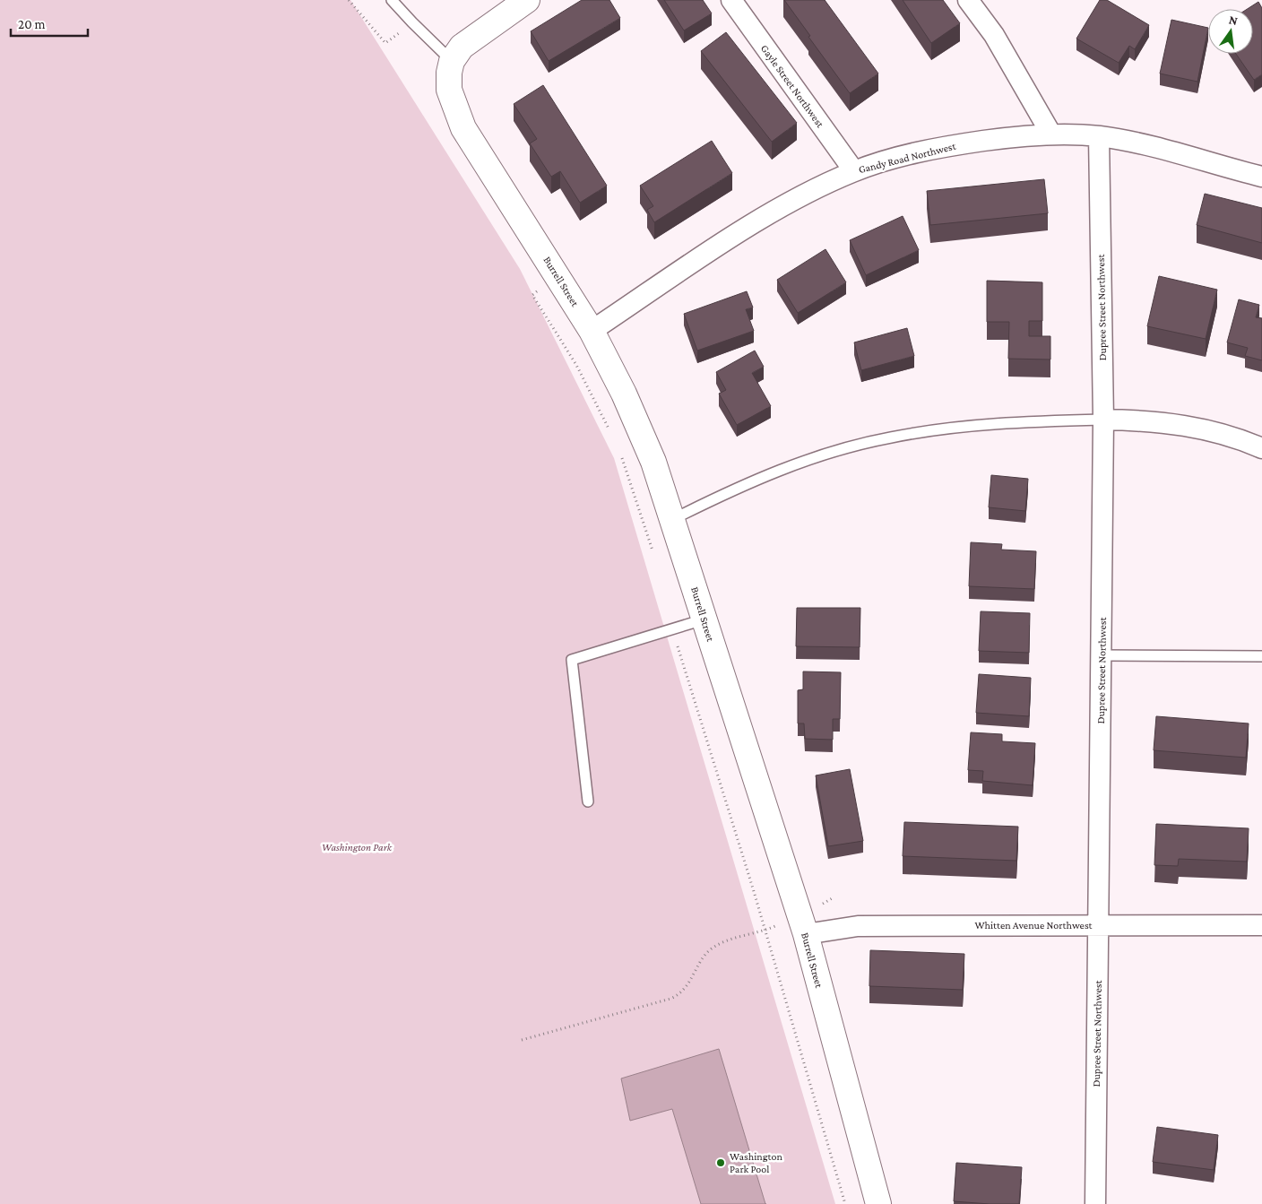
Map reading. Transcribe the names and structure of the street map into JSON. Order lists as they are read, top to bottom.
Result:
{
  "streets": {
    "street": [
      "Gayle Street Northwest",
      "Gandy Road Northwest",
      "Burrell Street",
      "Dupree Street Northwest",
      "Whitten Avenue Northwest"
    ]
  },
  "crossings": [
    ["Gayle Street Northwest", "Gandy Road Northwest"],
    ["Gandy Road Northwest", "Burrell Street"],
    ["Gandy Road Northwest", "Dupree Street Northwest"],
    ["Burrell Street", "Whitten Avenue Northwest"],
    ["Dupree Street Northwest", "Whitten Avenue Northwest"]
  ],
  "parks": ["Washington Park"],
  "places": ["Washington Park Pool"],
  "scale_bar": "20 m",
  "north": "top"
}
